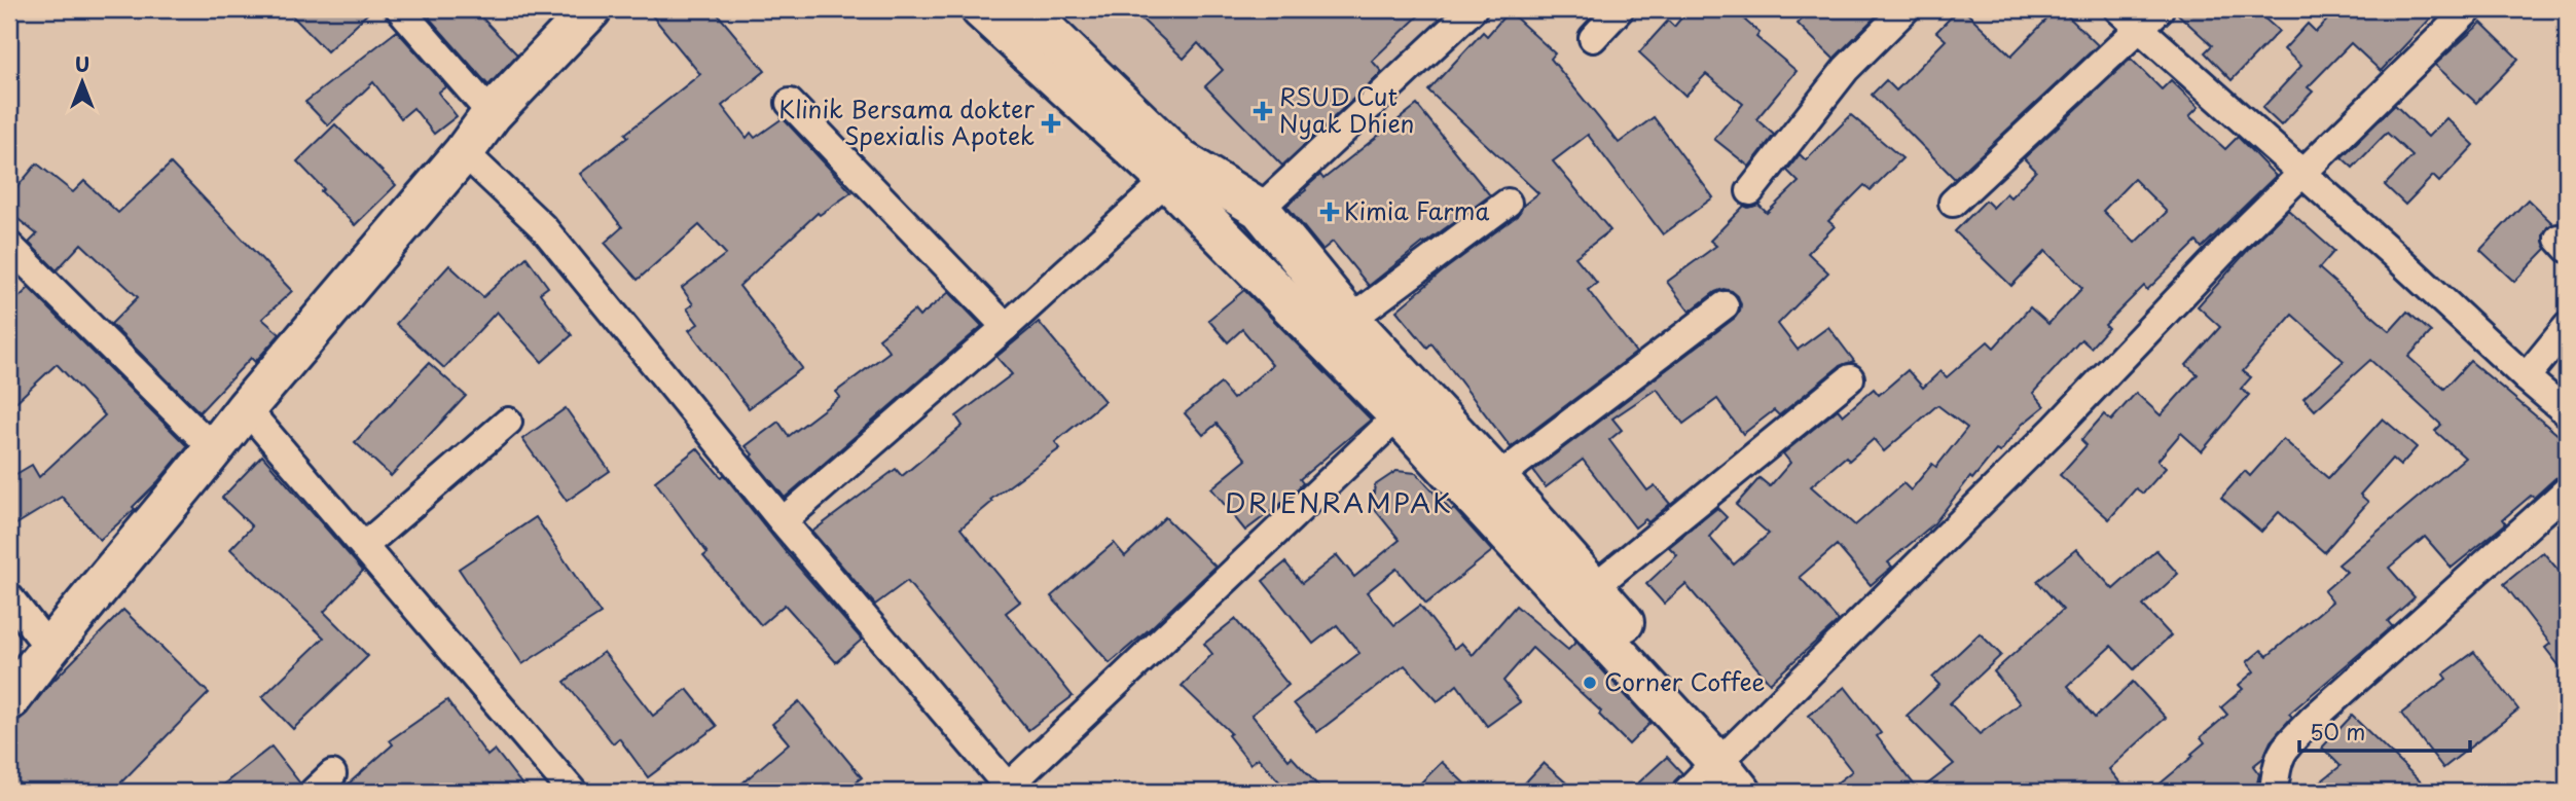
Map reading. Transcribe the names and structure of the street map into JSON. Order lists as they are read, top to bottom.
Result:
{
  "districts": ["DRIENRAMPAK"],
  "places": {
    "health": ["RSUD Cut Nyak Dhien", "Klinik Bersama dokter Spexialis Apotek", "Kimia Farma"],
    "other": ["Corner Coffee"]
  },
  "scale_bar": "50 m",
  "north": "top"
}
